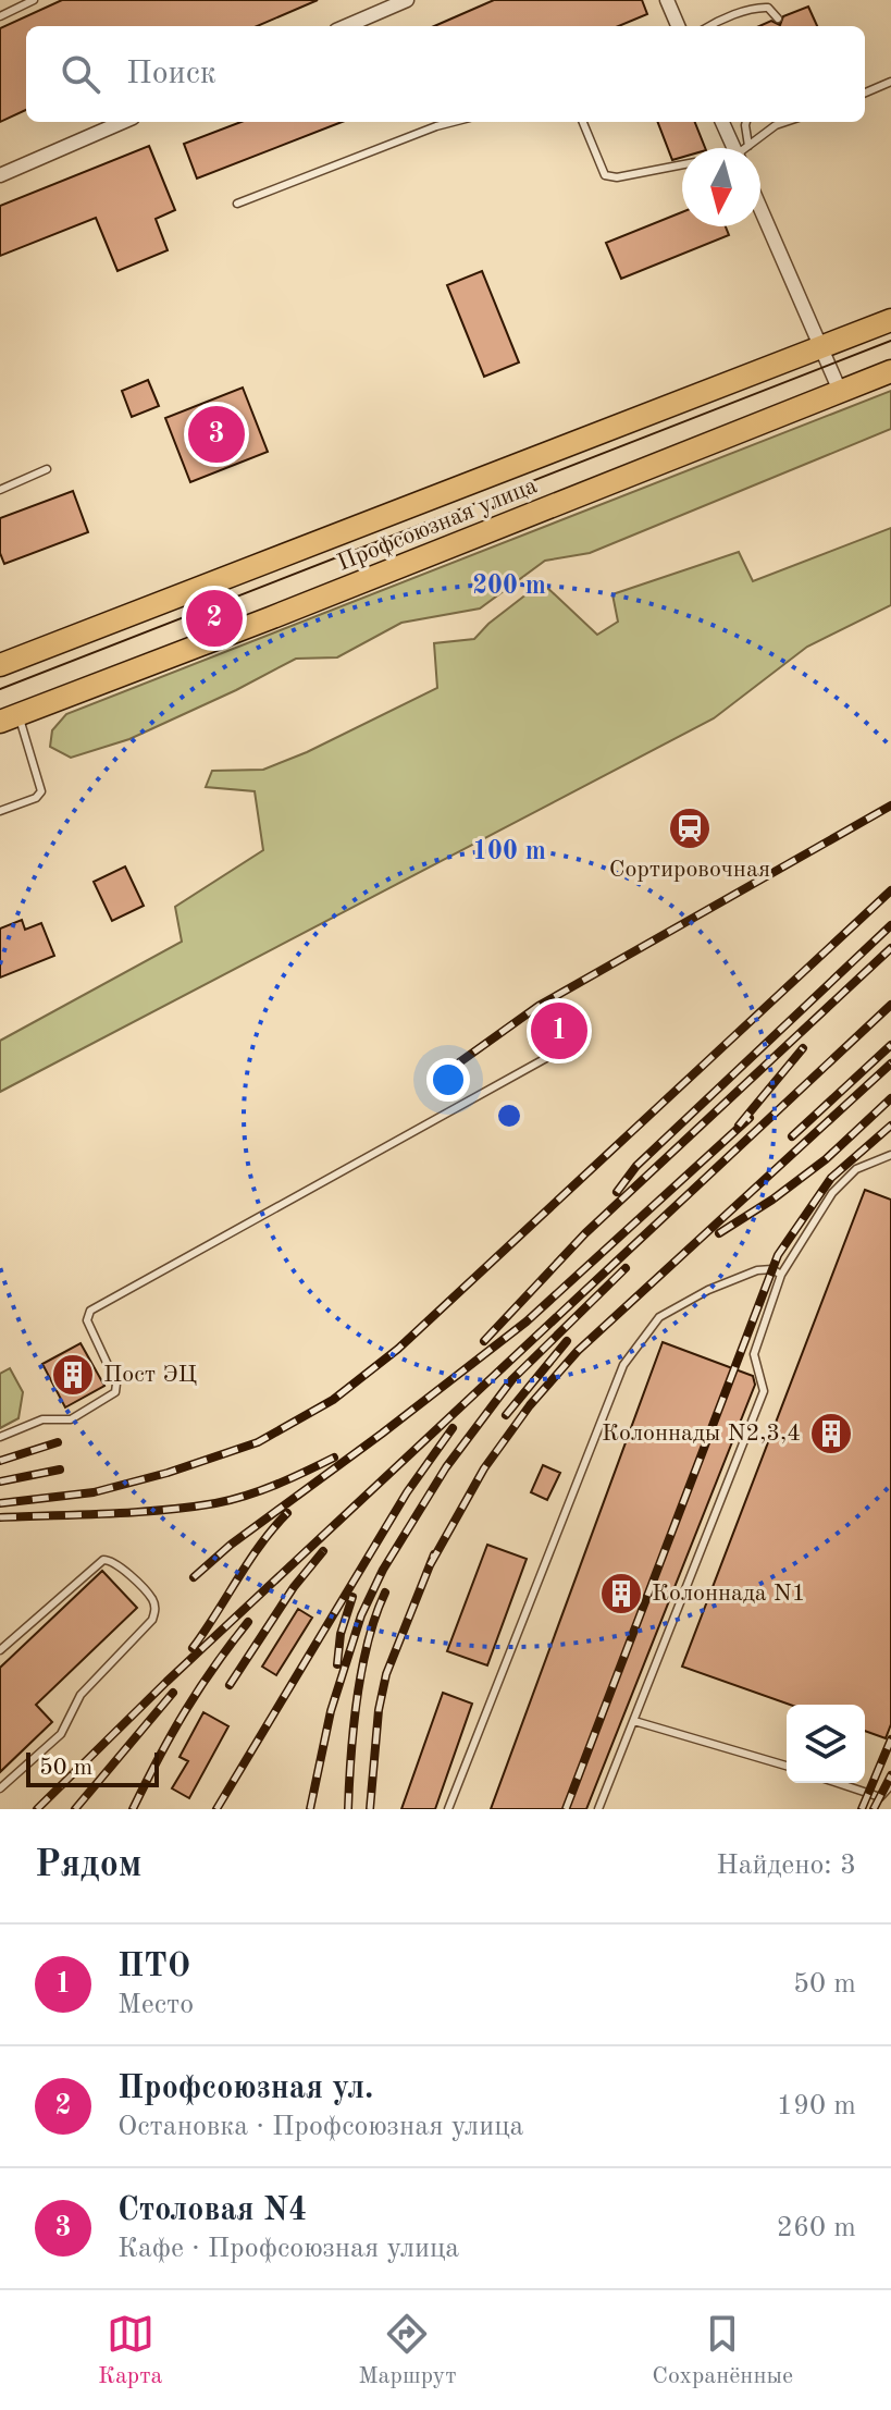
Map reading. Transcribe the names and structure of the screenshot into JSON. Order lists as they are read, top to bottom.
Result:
{
  "streets": {
    "main road": ["Профсоюзная улица"]
  },
  "places": {
    "station": ["Сортировочная"],
    "building": ["Пост ЭЦ", "Колоннады N2,3,4", "Колоннада N1"]
  },
  "scale_bar": "50 m",
  "north": "bottom",
  "page": {
    "search": "Поиск",
    "pins": ["3", "2", "1"],
    "scale": "50 m",
    "heading": ["Рядом", "Найдено: 3"],
    "list": [
      {
        "mark": "1",
        "name": "ПТО",
        "note": "Место",
        "value": "50 m"
      },
      {
        "mark": "2",
        "name": "Профсоюзная ул.",
        "note": "Остановка · Профсоюзная улица",
        "value": "190 m"
      },
      {
        "mark": "3",
        "name": "Столовая N4",
        "note": "Кафе · Профсоюзная улица",
        "value": "260 m"
      }
    ],
    "nav": ["Карта", "Маршрут", "Сохранённые"]
  },
  "rings": ["200 m", "100 m"]
}
